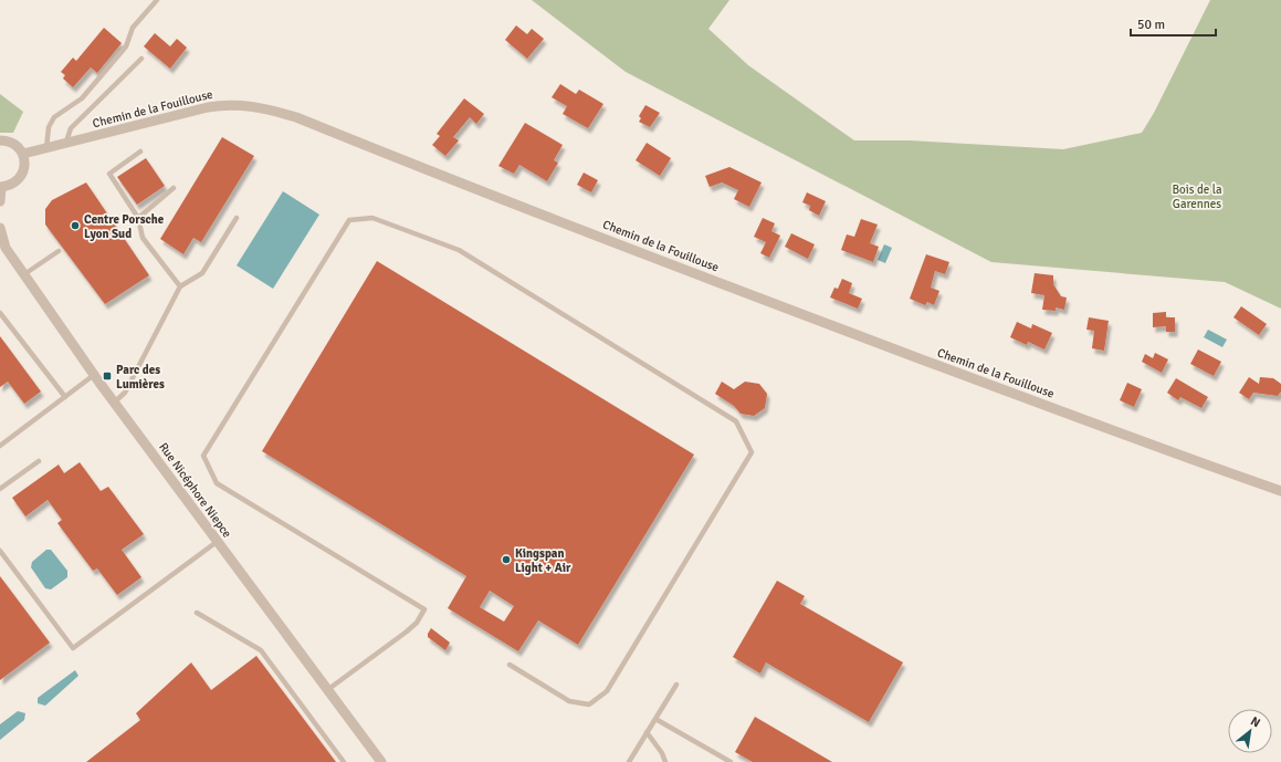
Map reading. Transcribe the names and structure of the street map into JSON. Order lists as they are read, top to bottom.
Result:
{
  "streets": {
    "street": ["Chemin de la Fouillouse", "Rue Nicéphore Niepce"]
  },
  "parks": ["Bois de la Garennes"],
  "places": {
    "other": ["Centre Porsche Lyon Sud", "Kingspan Light + Air"],
    "transit": ["Parc des Lumières"]
  },
  "scale_bar": "50 m",
  "north": "top right"
}
